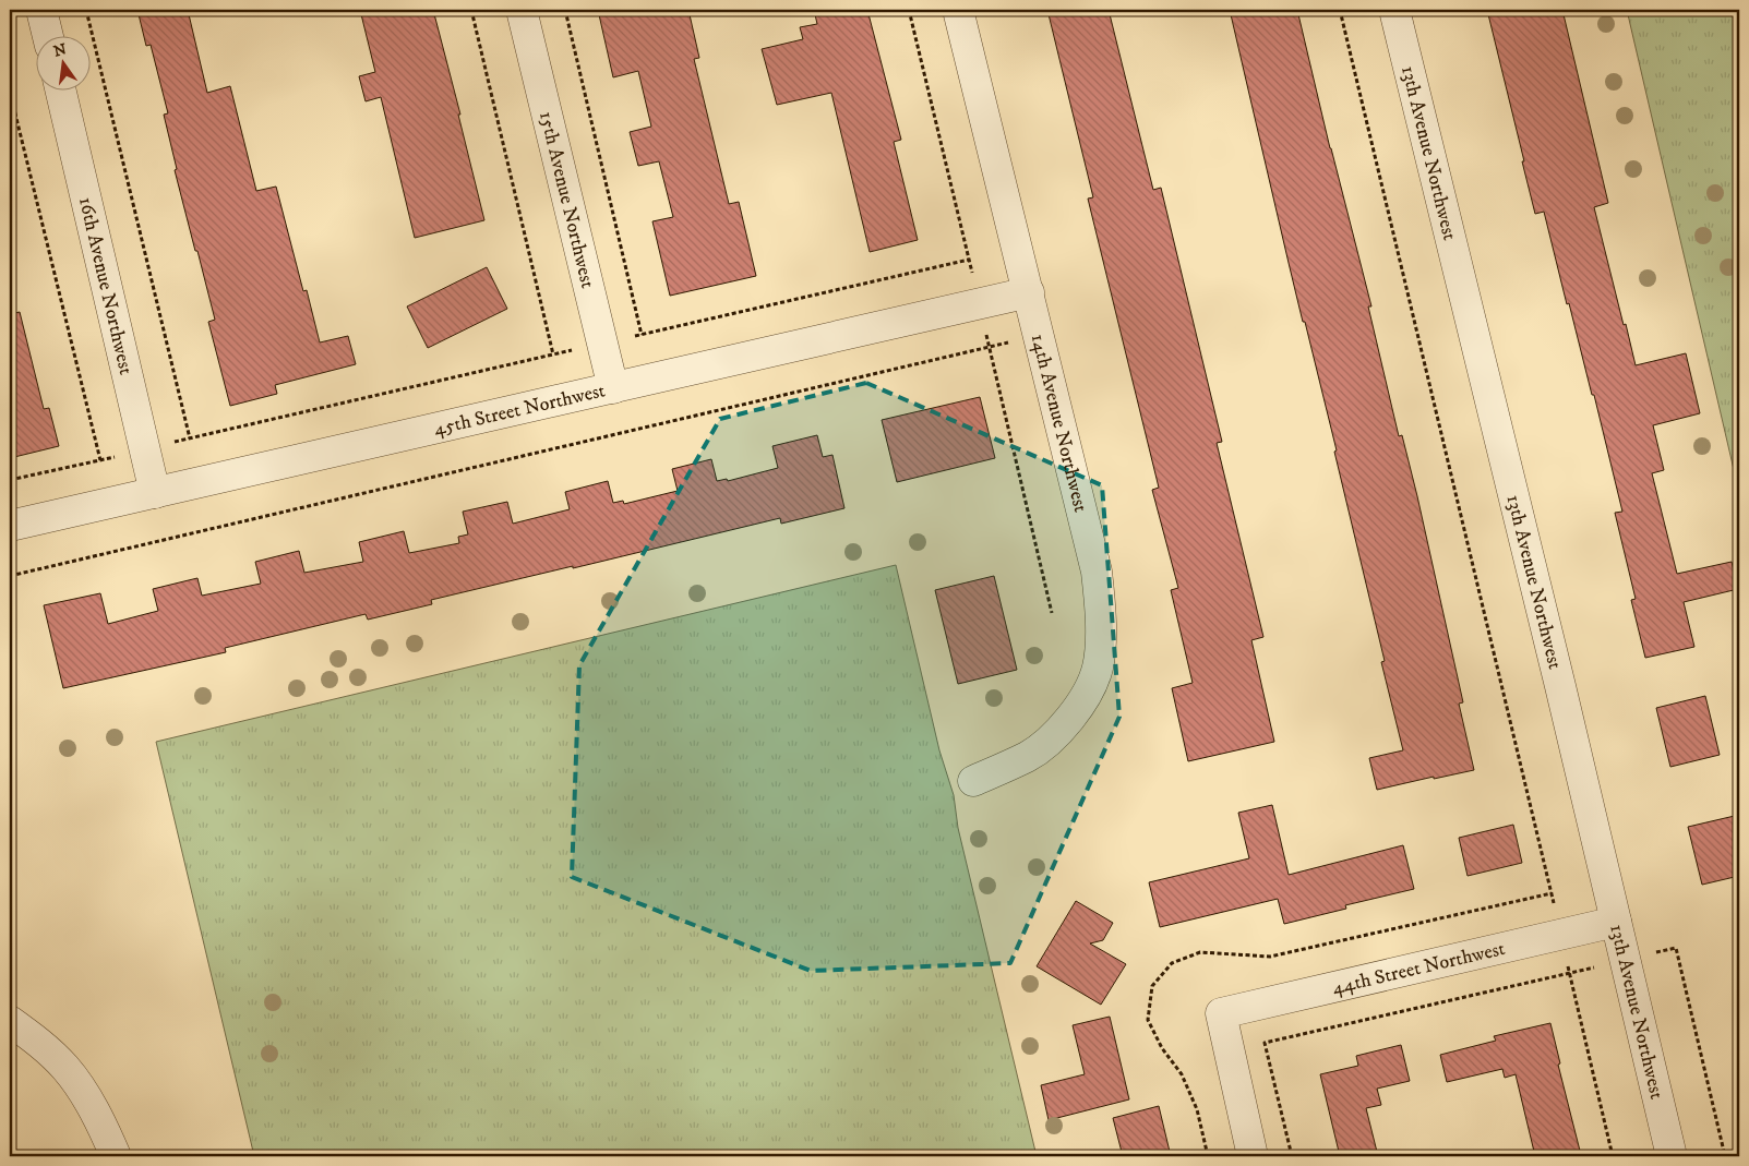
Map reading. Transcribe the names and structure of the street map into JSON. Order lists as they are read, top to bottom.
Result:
{
  "streets": {
    "street": [
      "13th Avenue Northwest",
      "15th Avenue Northwest",
      "16th Avenue Northwest",
      "45th Street Northwest",
      "14th Avenue Northwest",
      "44th Street Northwest"
    ]
  },
  "crossings": [
    ["13th Avenue Northwest", "44th Street Northwest"],
    ["15th Avenue Northwest", "45th Street Northwest"],
    ["16th Avenue Northwest", "45th Street Northwest"],
    ["45th Street Northwest", "14th Avenue Northwest"]
  ],
  "north": "top"
}
